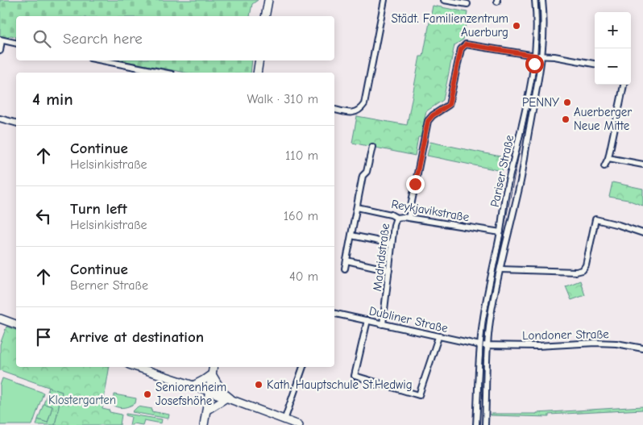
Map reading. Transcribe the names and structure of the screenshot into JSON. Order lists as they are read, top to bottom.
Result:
{
  "streets": {
    "street": [
      "Pariser Straße",
      "Reykjavikstraße",
      "Madridstraße",
      "Dubliner Straße",
      "Londoner Straße"
    ]
  },
  "crossings": [
    ["Pariser Straße", "Reykjavikstraße"],
    ["Pariser Straße", "Dubliner Straße"],
    ["Pariser Straße", "Londoner Straße"],
    ["Reykjavikstraße", "Madridstraße"],
    ["Madridstraße", "Dubliner Straße"]
  ],
  "parks": ["Klostergarten"],
  "places": [
    "Städt. Familienzentrum Auerburg",
    "PENNY",
    "Auerberger Neue Mitte",
    "Kath. Hauptschule St.Hedwig",
    "Seniorenheim Josefshöhe"
  ],
  "page": {
    "map_buttons": ["+", "−"],
    "search": "Search here",
    "heading": ["4 min", "Walk · 310 m"],
    "list": [
      ["Continue", "Helsinkistraße", "110 m"],
      ["Turn left", "Helsinkistraße", "160 m"],
      ["Continue", "Berner Straße", "40 m"],
      "Arrive at destination"
    ]
  }
}
